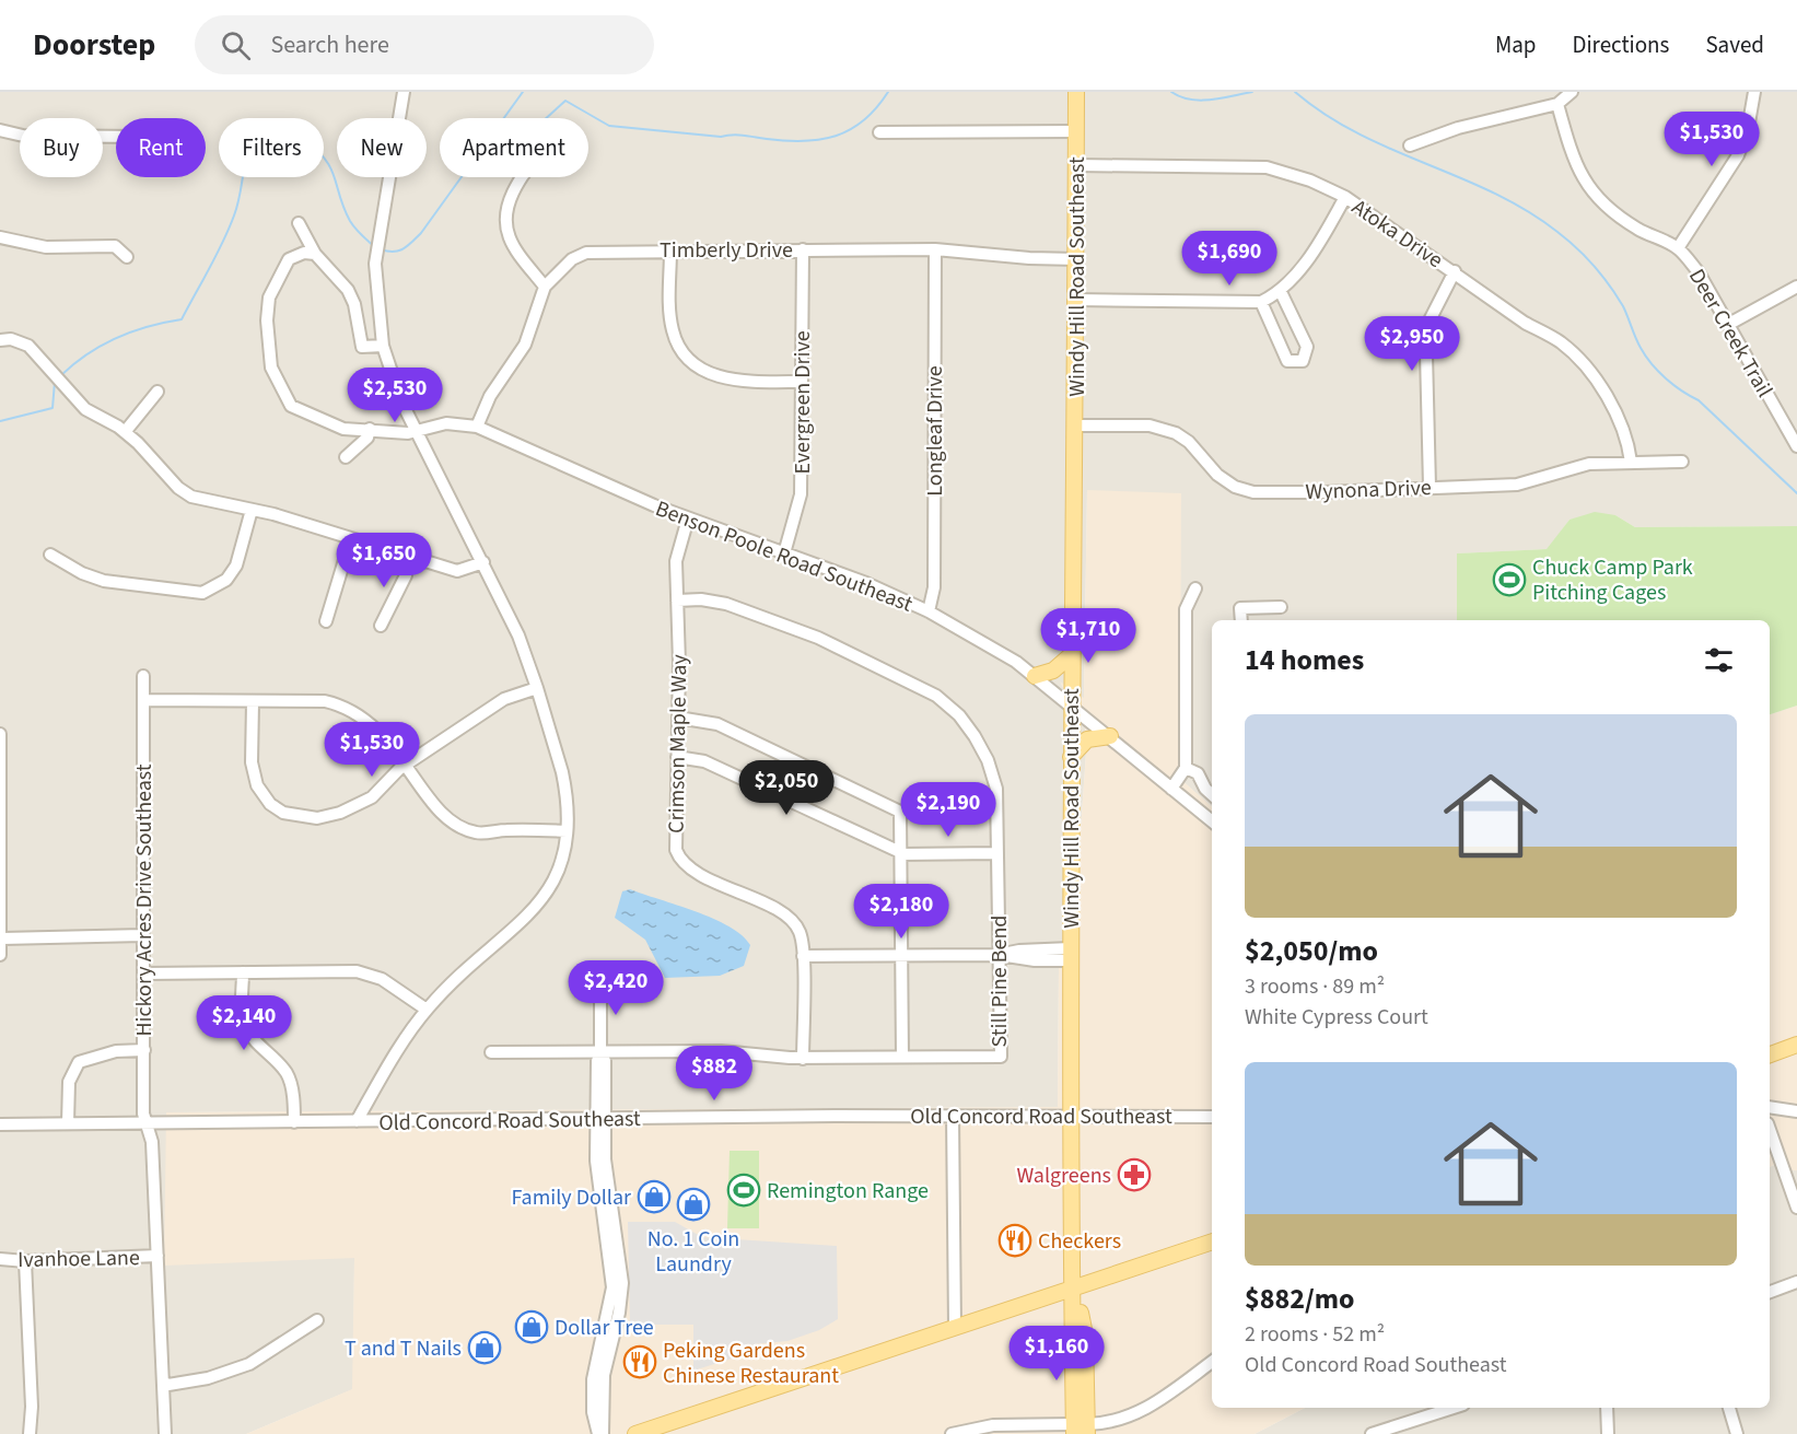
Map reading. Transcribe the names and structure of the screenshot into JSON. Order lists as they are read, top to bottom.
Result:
{
  "streets": {
    "main road": ["Windy Hill Road Southeast"],
    "street": [
      "Atoka Drive",
      "Timberly Drive",
      "Deer Creek Trail",
      "Evergreen Drive",
      "Longleaf Drive",
      "Wynona Drive",
      "Benson Poole Road Southeast",
      "Crimson Maple Way",
      "Hickory Acres Drive Southeast",
      "Still Pine Bend",
      "Old Concord Road Southeast",
      "Ivanhoe Lane"
    ]
  },
  "crossings": [
    ["Atoka Drive", "Windy Hill Road Southeast"],
    ["Atoka Drive", "Wynona Drive"],
    ["Timberly Drive", "Windy Hill Road Southeast"],
    ["Timberly Drive", "Evergreen Drive"],
    ["Timberly Drive", "Longleaf Drive"],
    ["Timberly Drive", "Benson Poole Road Southeast"],
    ["Windy Hill Road Southeast", "Wynona Drive"],
    ["Windy Hill Road Southeast", "Benson Poole Road Southeast"],
    ["Windy Hill Road Southeast", "Old Concord Road Southeast"],
    ["Evergreen Drive", "Benson Poole Road Southeast"],
    ["Longleaf Drive", "Benson Poole Road Southeast"],
    ["Benson Poole Road Southeast", "Crimson Maple Way"],
    ["Crimson Maple Way", "Still Pine Bend"],
    ["Hickory Acres Drive Southeast", "Old Concord Road Southeast"],
    ["Hickory Acres Drive Southeast", "Ivanhoe Lane"]
  ],
  "places": {
    "sports": ["Chuck Camp Park Pitching Cages", "Remington Range"],
    "pharmacy": ["Walgreens"],
    "shop": [
      "Family Dollar",
      "No. 1 Coin Laundry",
      "Dollar Tree",
      "T and T Nails"
    ],
    "restaurant": ["Checkers", "Peking Gardens Chinese Restaurant"]
  },
  "page": {
    "header": "Doorstep",
    "search": "Search here",
    "nav": ["Map", "Directions", "Saved"],
    "price": [
      "$1,530",
      "$1,690",
      "$2,950",
      "$2,530",
      "$1,650",
      "$1,710",
      "$1,530",
      "$2,050",
      "$2,190",
      "$2,180",
      "$2,420",
      "$2,140",
      "$882",
      "$1,160"
    ],
    "chip": [
      "Buy",
      "Rent",
      "Filters",
      "New",
      "Apartment"
    ],
    "heading": "14 homes",
    "list": [
      {
        "name": "$2,050/mo",
        "note": "3 rooms · 89 m² · White Cypress Court"
      },
      {
        "name": "$882/mo",
        "note": "2 rooms · 52 m² · Old Concord Road Southeast"
      }
    ]
  }
}
